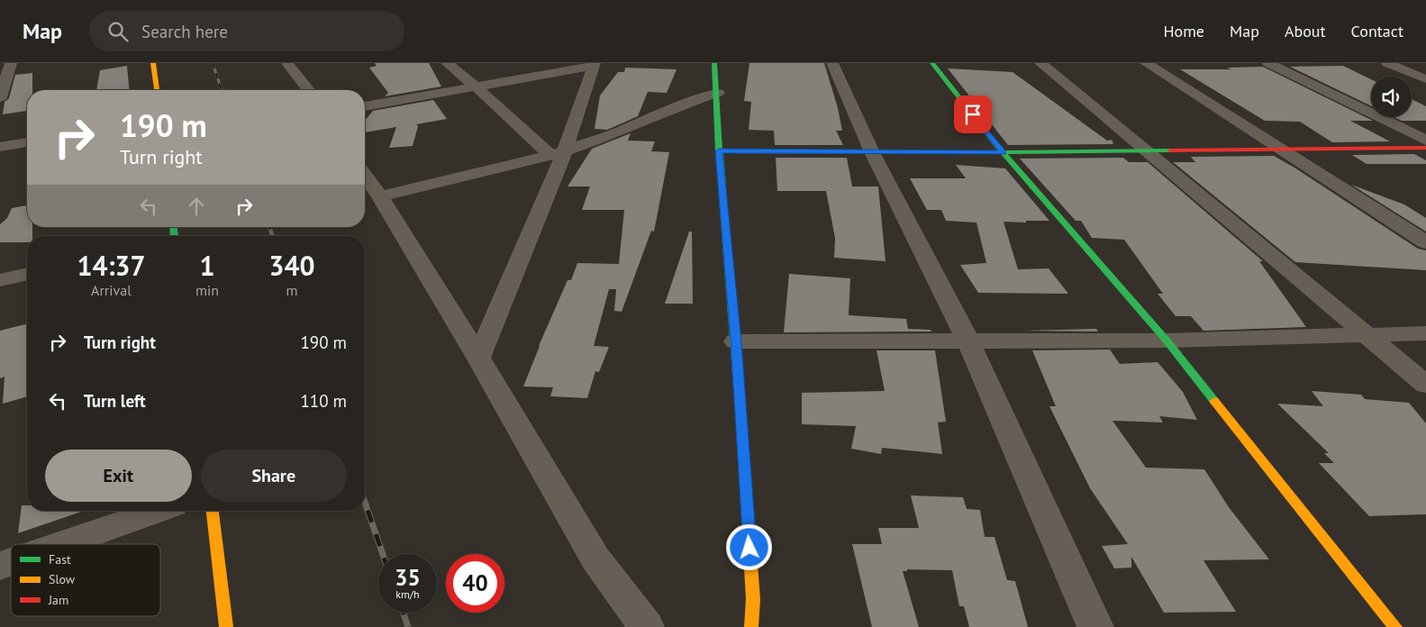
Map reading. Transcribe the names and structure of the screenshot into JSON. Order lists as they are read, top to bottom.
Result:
{
  "legend": ["Fast", "Slow", "Jam"],
  "page": {
    "header": "Map",
    "search": "Search here",
    "nav": [
      "Home",
      "Map",
      "About",
      "Contact"
    ],
    "turn": ["190 m", "Turn right"],
    "eta": [
      "14:37",
      "Arrival",
      "1",
      "min",
      "340",
      "m"
    ],
    "list": [
      {
        "name": "Turn right",
        "value": "190 m"
      },
      {
        "name": "Turn left",
        "value": "110 m"
      }
    ],
    "buttons": ["Exit", "Share"],
    "speed": "35 km/h",
    "limit": "40"
  }
}
